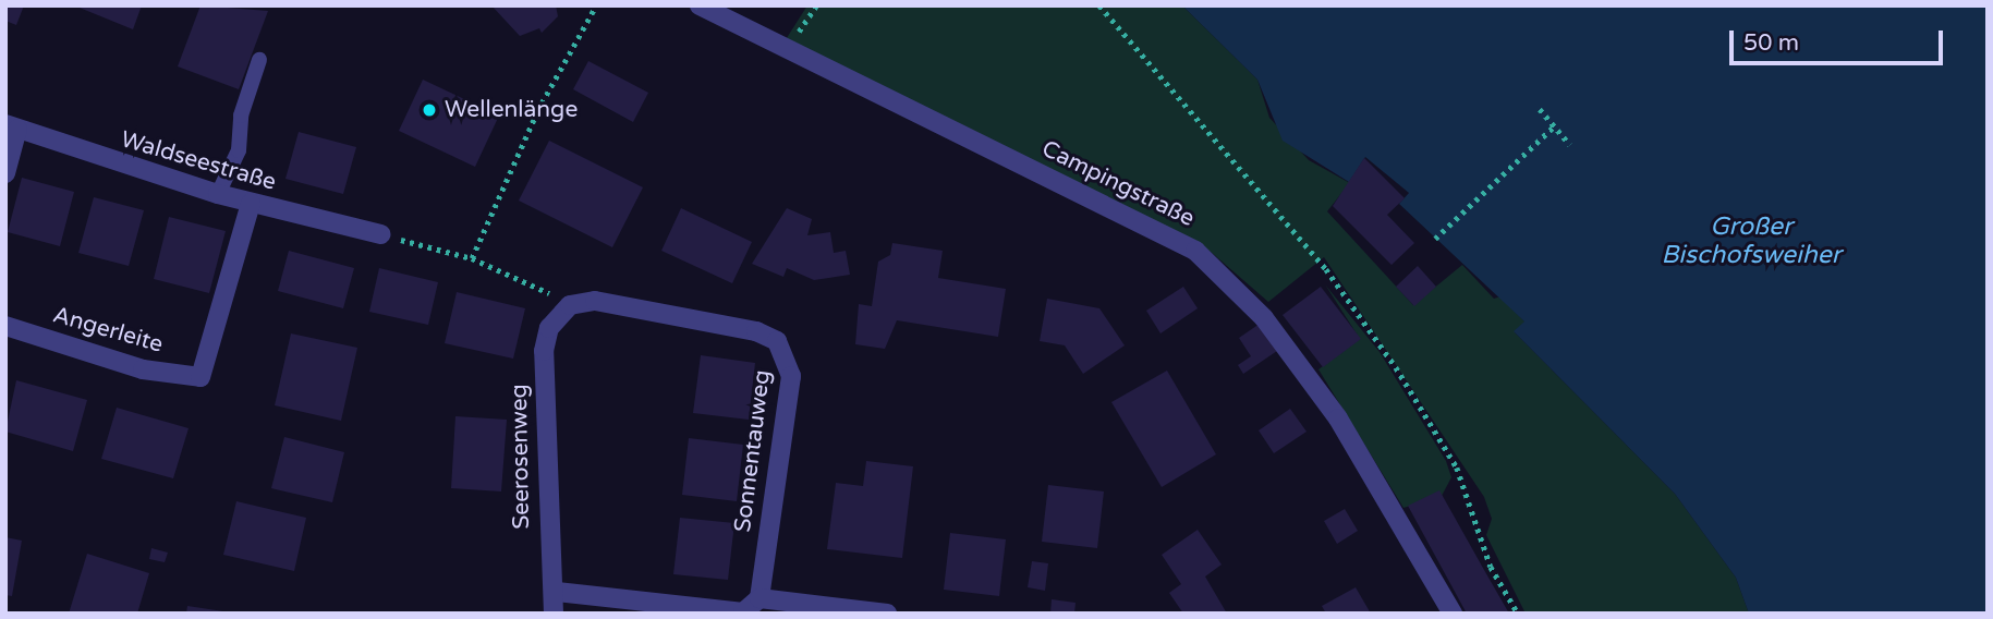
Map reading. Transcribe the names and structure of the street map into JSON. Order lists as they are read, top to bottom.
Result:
{
  "streets": {
    "street": [
      "Waldseestraße",
      "Campingstraße",
      "Angerleite",
      "Sonnentauweg",
      "Seerosenweg"
    ]
  },
  "crossings": [
    ["Waldseestraße", "Angerleite"],
    ["Sonnentauweg", "Seerosenweg"]
  ],
  "water": ["Großer Bischofsweiher"],
  "places": ["Wellenlänge"],
  "scale_bar": "50 m"
}
